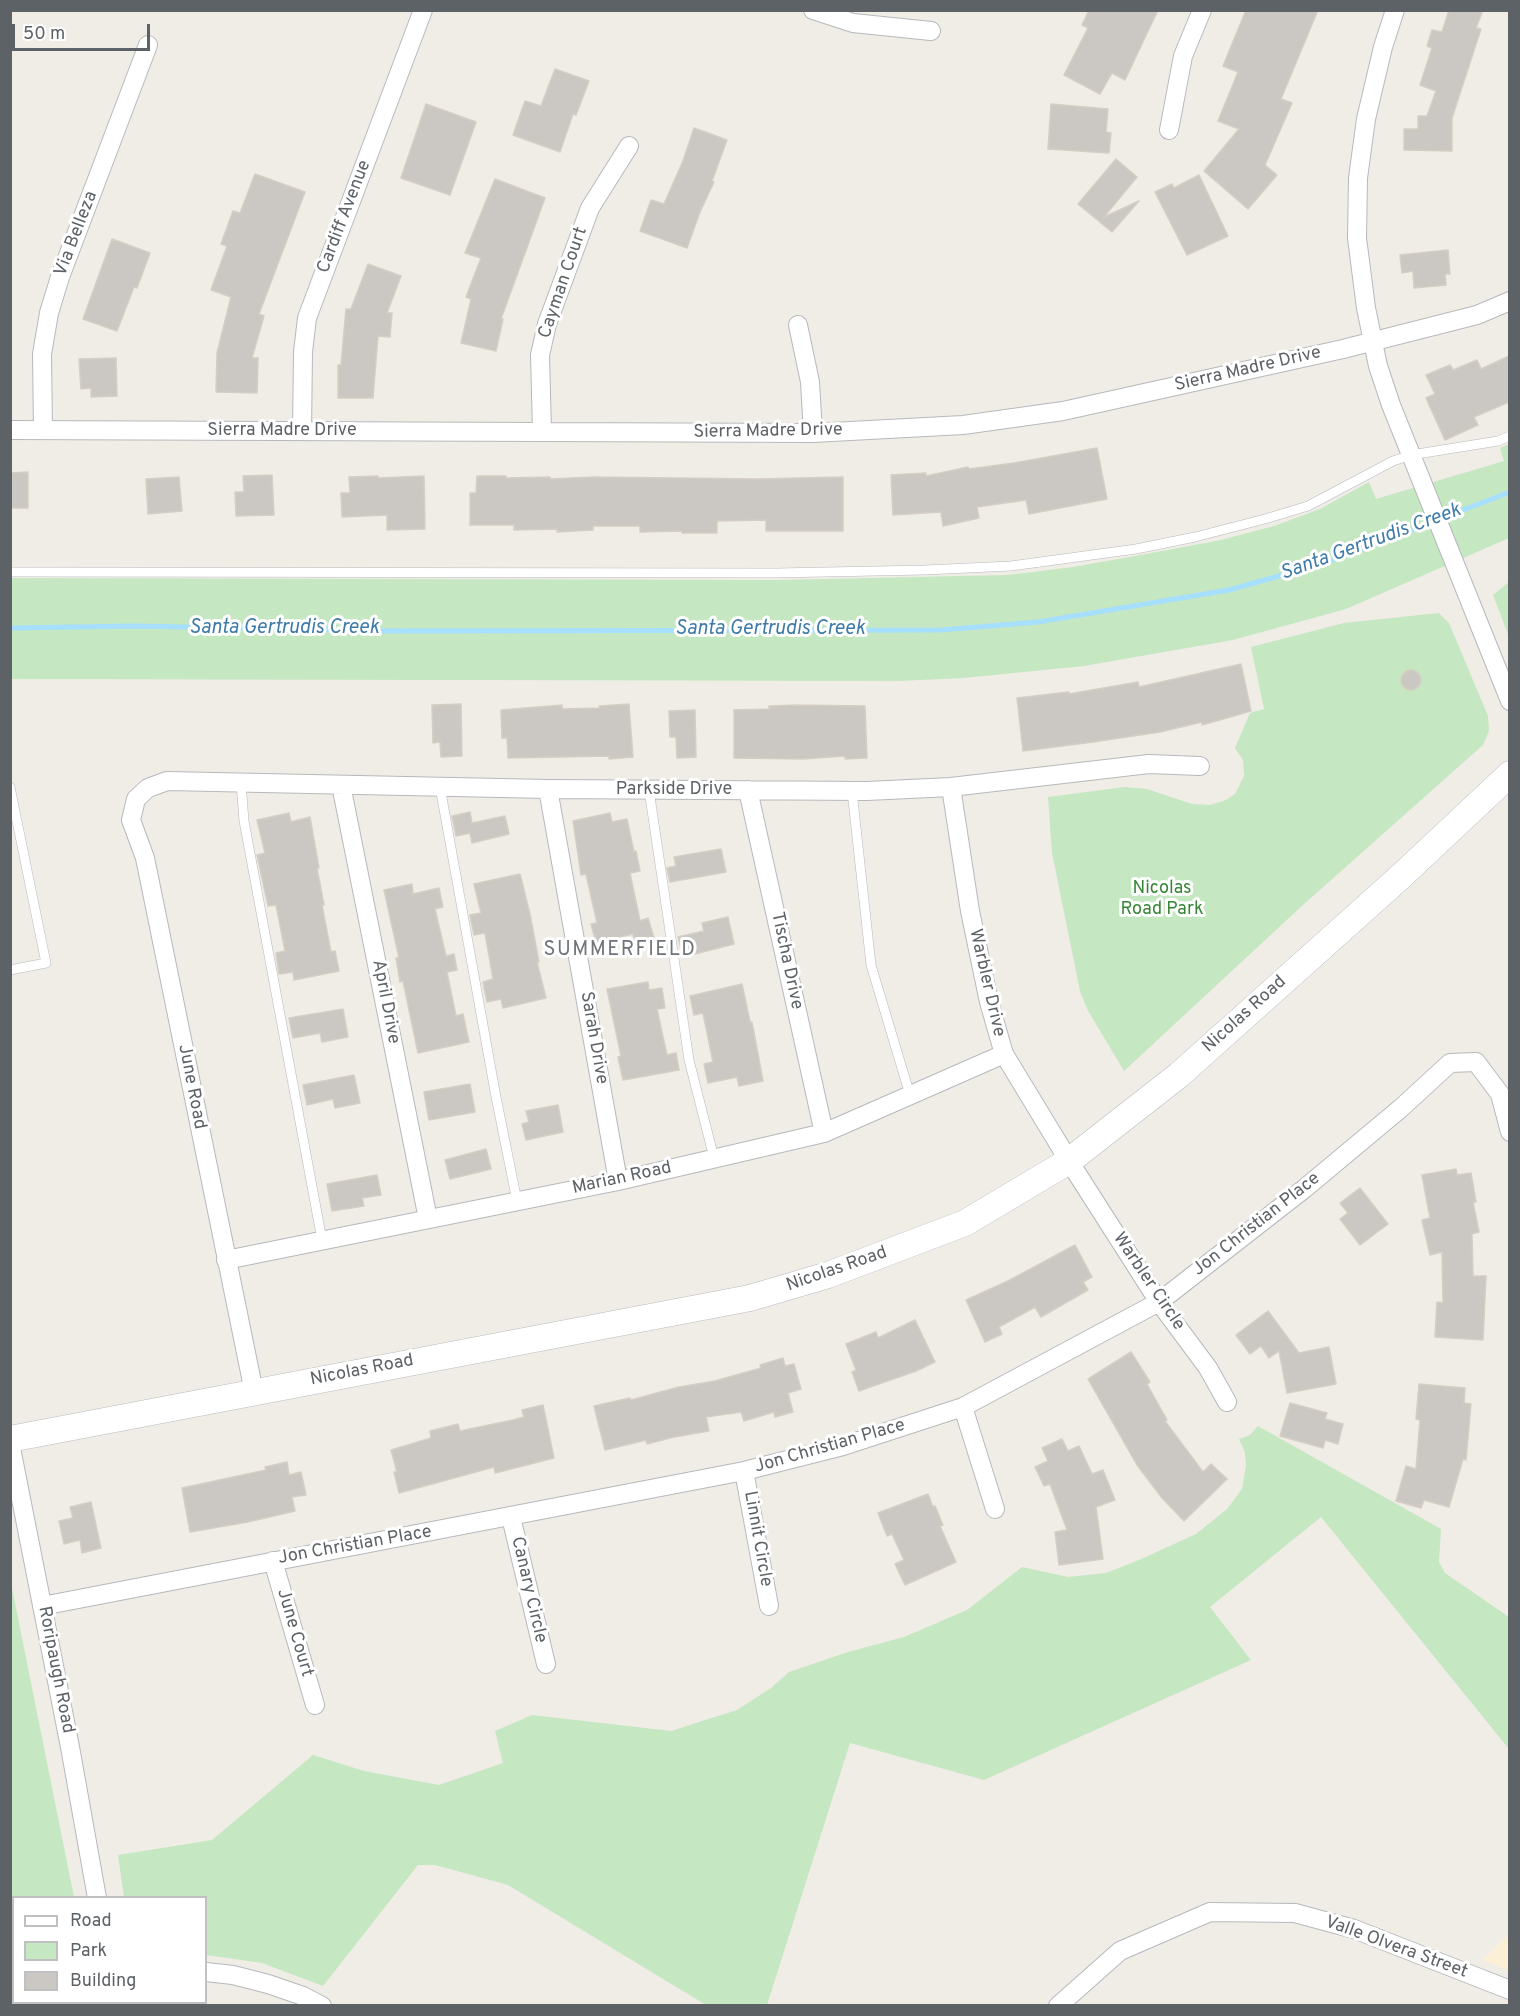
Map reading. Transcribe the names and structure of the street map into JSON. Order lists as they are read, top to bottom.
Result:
{
  "streets": {
    "main road": ["Nicolas Road"],
    "street": [
      "Cardiff Avenue",
      "Via Belleza",
      "Cayman Court",
      "Sierra Madre Drive",
      "Parkside Drive",
      "Tischa Drive",
      "Warbler Drive",
      "April Drive",
      "Sarah Drive",
      "June Road",
      "Marian Road",
      "Jon Christian Place",
      "Warbler Circle",
      "Linnit Circle",
      "Canary Circle",
      "June Court",
      "Roripaugh Road",
      "Valle Olvera Street"
    ]
  },
  "crossings": [
    ["Cardiff Avenue", "Sierra Madre Drive"],
    ["Via Belleza", "Sierra Madre Drive"],
    ["Cayman Court", "Sierra Madre Drive"],
    ["Parkside Drive", "Tischa Drive"],
    ["Parkside Drive", "Warbler Drive"],
    ["Parkside Drive", "April Drive"],
    ["Parkside Drive", "Sarah Drive"],
    ["Parkside Drive", "June Road"],
    ["Tischa Drive", "Marian Road"],
    ["Warbler Drive", "Nicolas Road"],
    ["Warbler Drive", "Marian Road"],
    ["Warbler Drive", "Warbler Circle"],
    ["April Drive", "Marian Road"],
    ["Nicolas Road", "June Road"],
    ["Nicolas Road", "Warbler Circle"],
    ["Nicolas Road", "Roripaugh Road"],
    ["Sarah Drive", "Marian Road"],
    ["June Road", "Marian Road"],
    ["Jon Christian Place", "Warbler Circle"],
    ["Jon Christian Place", "Linnit Circle"],
    ["Jon Christian Place", "Canary Circle"],
    ["Jon Christian Place", "June Court"],
    ["Jon Christian Place", "Roripaugh Road"]
  ],
  "districts": ["SUMMERFIELD"],
  "water": ["Santa Gertrudis Creek"],
  "parks": ["Nicolas Road Park"],
  "legend": ["Road", "Park", "Building"],
  "scale_bar": "50 m"
}
